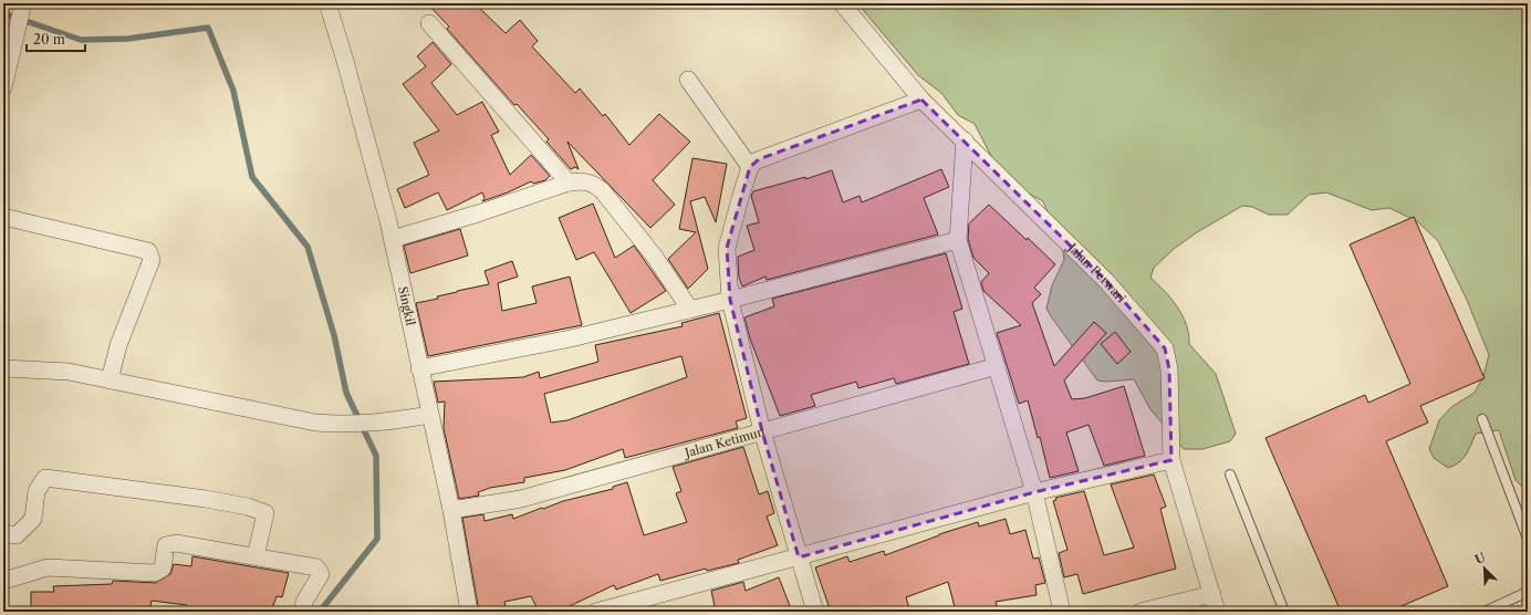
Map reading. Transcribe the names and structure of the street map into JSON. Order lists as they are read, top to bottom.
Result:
{
  "streets": {
    "street": ["Jalan Perwari", "Singkil", "Jalan Ketimun"]
  },
  "crossings": [
    ["Singkil", "Jalan Ketimun"]
  ],
  "scale_bar": "20 m",
  "north": "top left"
}
